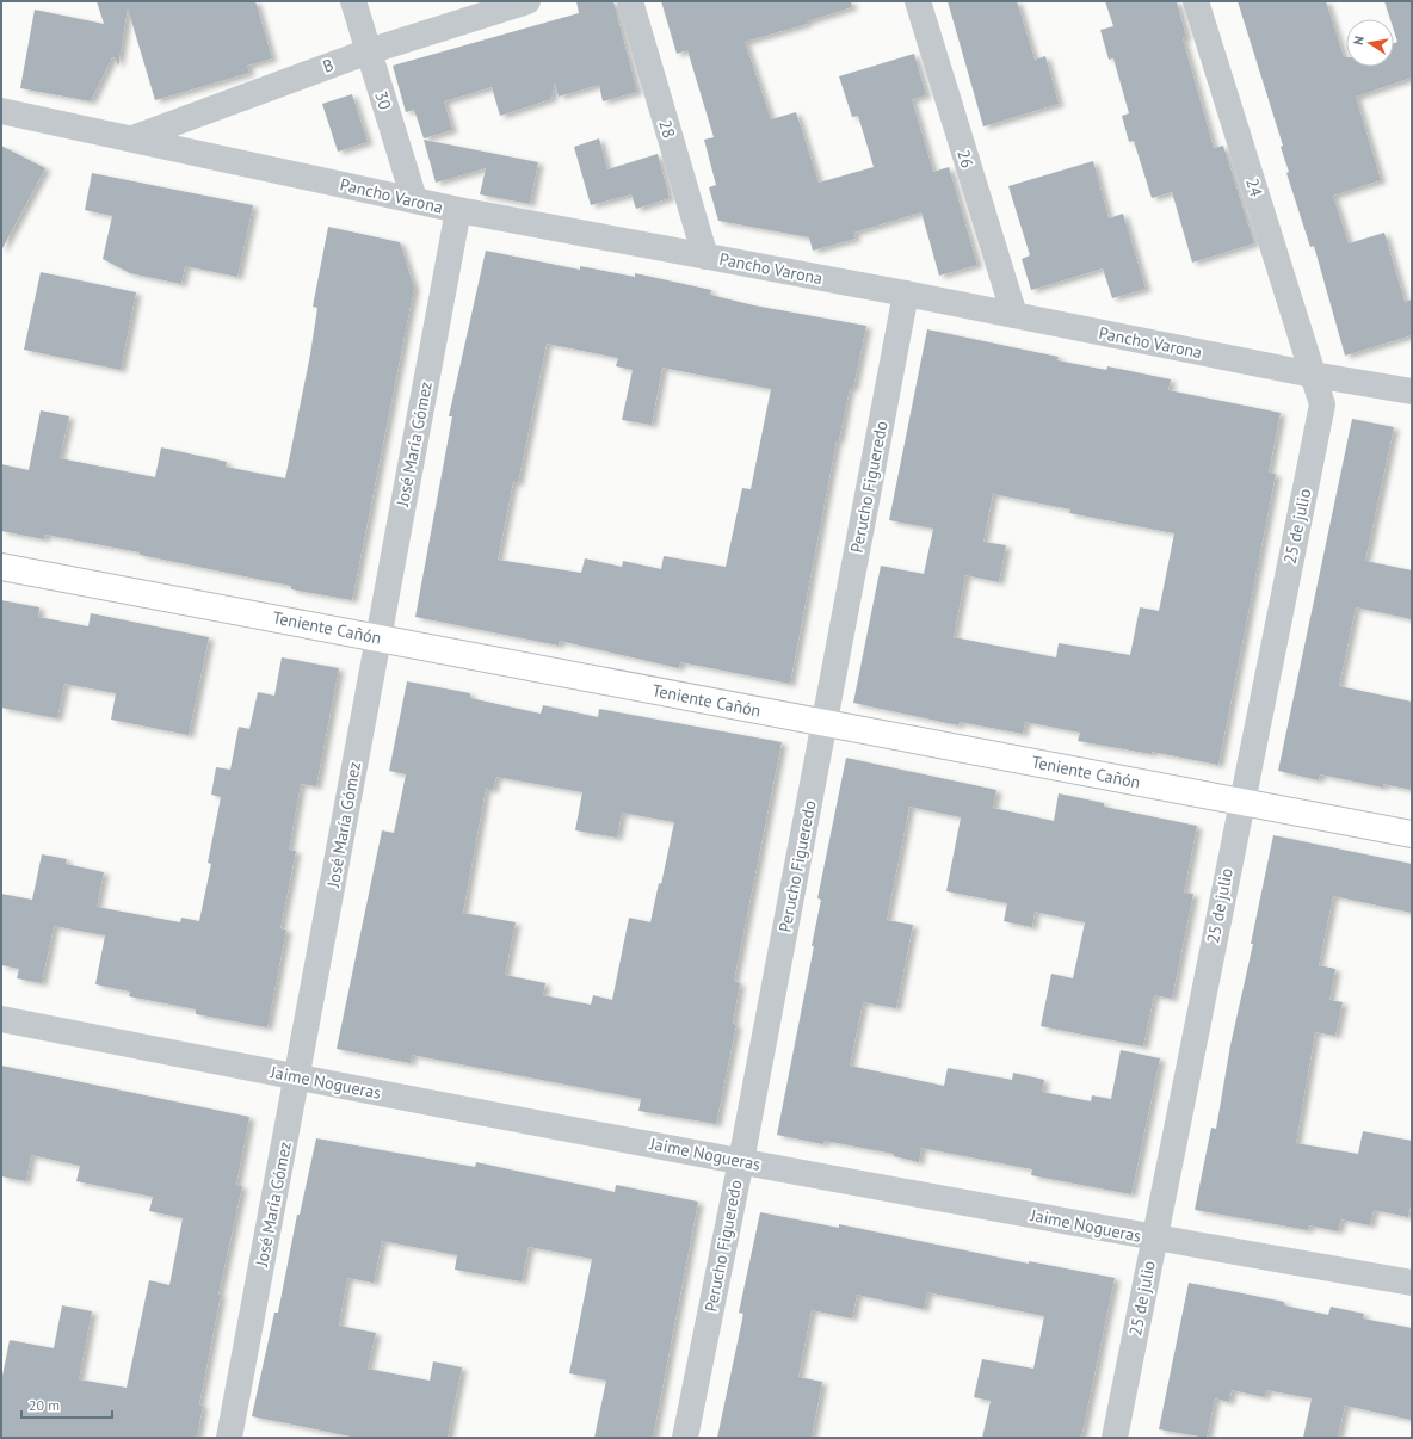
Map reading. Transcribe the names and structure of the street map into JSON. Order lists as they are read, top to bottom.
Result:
{
  "streets": {
    "street": [
      "B",
      "30",
      "28",
      "26",
      "24",
      "Pancho Varona",
      "José María Gómez",
      "Perucho Figueredo",
      "25 de julio",
      "Teniente Cañón",
      "Jaime Nogueras"
    ]
  },
  "crossings": [
    ["B", "30"],
    ["B", "Pancho Varona"],
    ["30", "Pancho Varona"],
    ["28", "Pancho Varona"],
    ["26", "Pancho Varona"],
    ["24", "Pancho Varona"],
    ["24", "25 de julio"],
    ["Pancho Varona", "José María Gómez"],
    ["Pancho Varona", "Perucho Figueredo"],
    ["Pancho Varona", "25 de julio"],
    ["José María Gómez", "Teniente Cañón"],
    ["José María Gómez", "Jaime Nogueras"],
    ["Perucho Figueredo", "Teniente Cañón"],
    ["Perucho Figueredo", "Jaime Nogueras"],
    ["25 de julio", "Teniente Cañón"],
    ["25 de julio", "Jaime Nogueras"]
  ],
  "scale_bar": "20 m",
  "north": "left"
}
